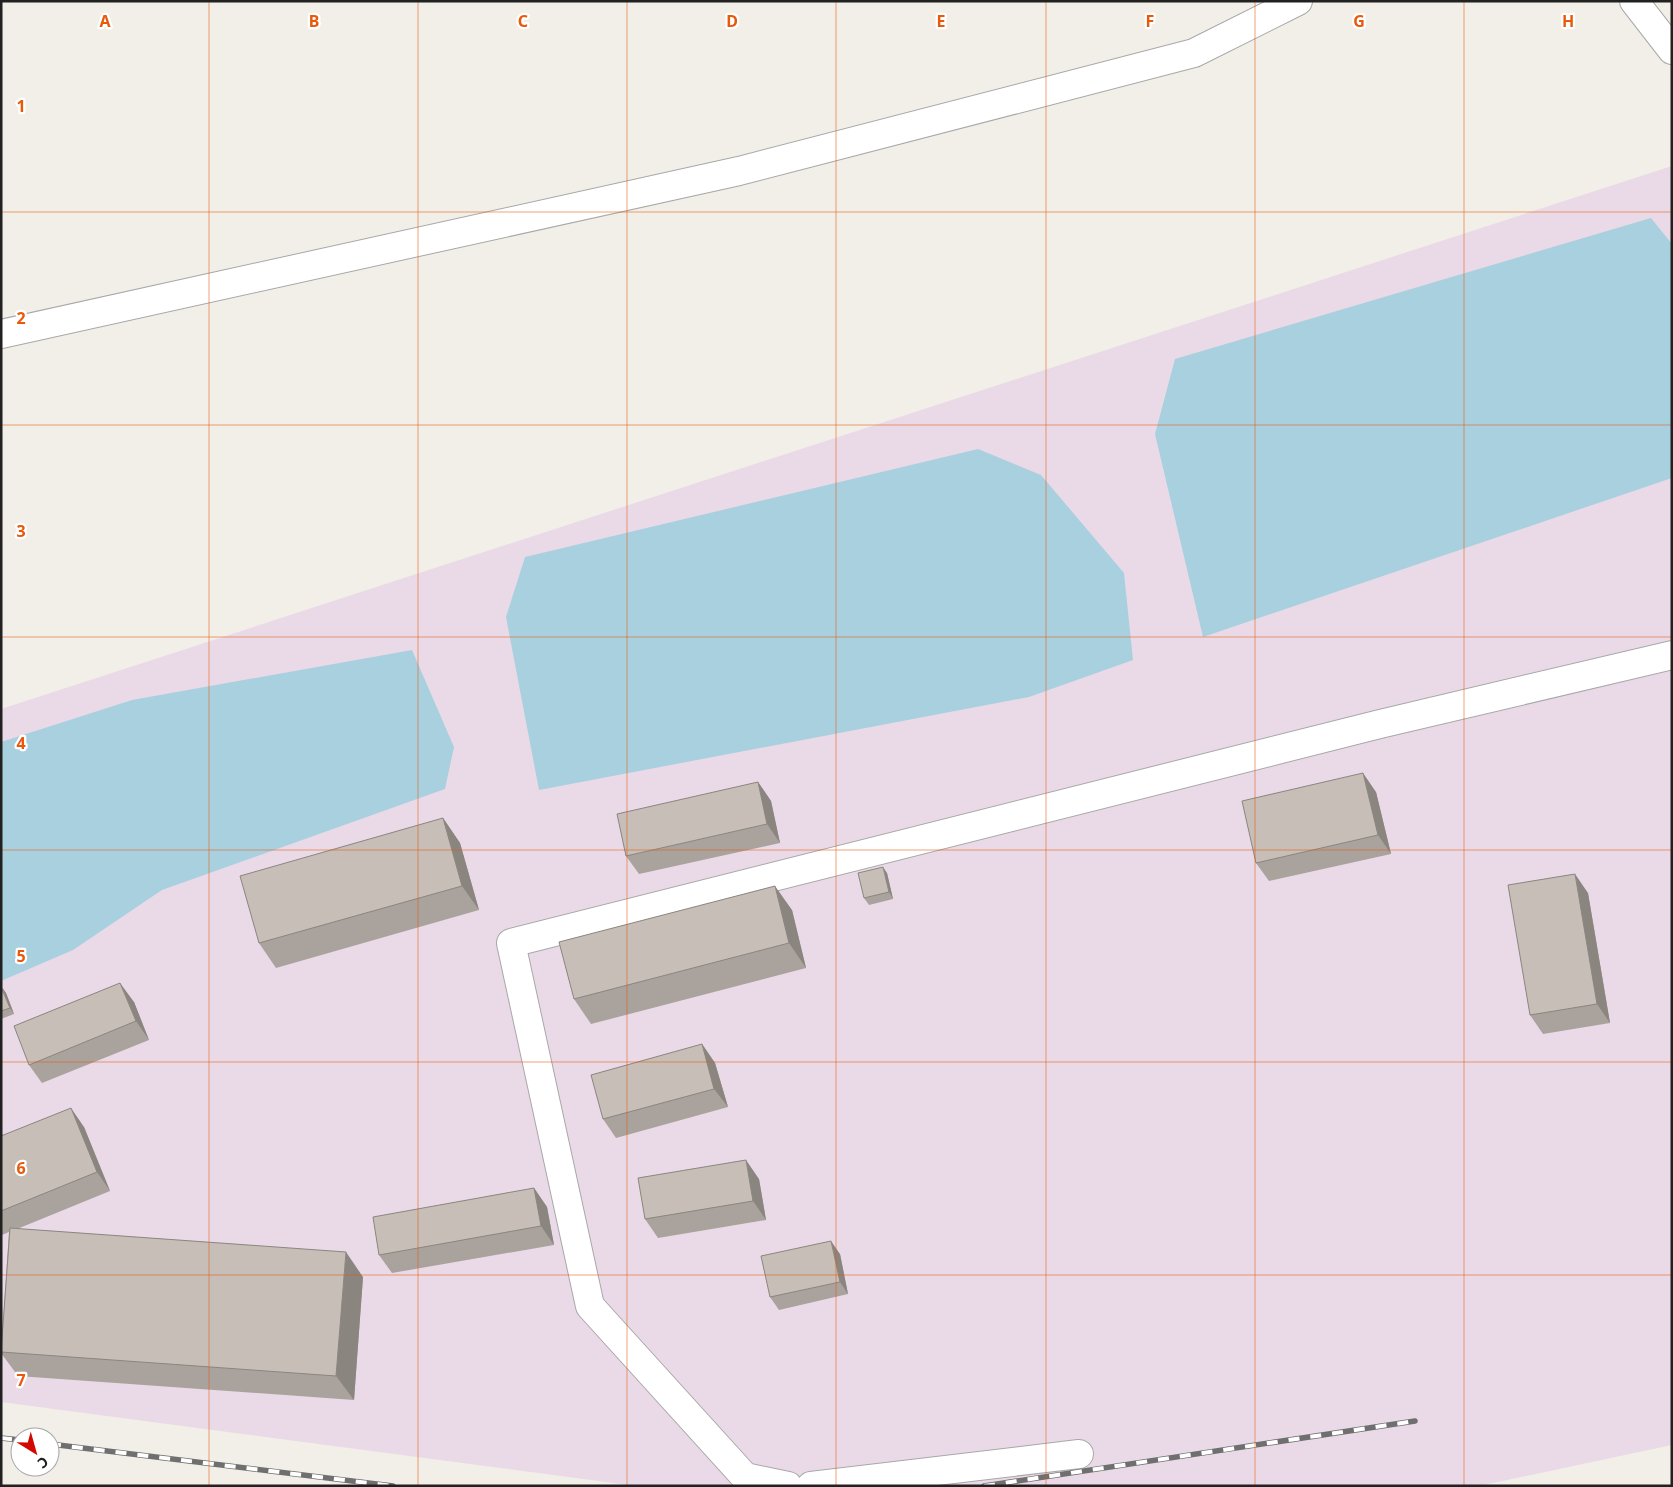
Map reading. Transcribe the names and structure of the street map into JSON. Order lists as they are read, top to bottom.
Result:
{
  "north": "bottom right",
  "grid": {
    "columns": [
      "A",
      "B",
      "C",
      "D",
      "E",
      "F",
      "G",
      "H"
    ],
    "rows": [
      "1",
      "2",
      "3",
      "4",
      "5",
      "6",
      "7"
    ]
  }
}
